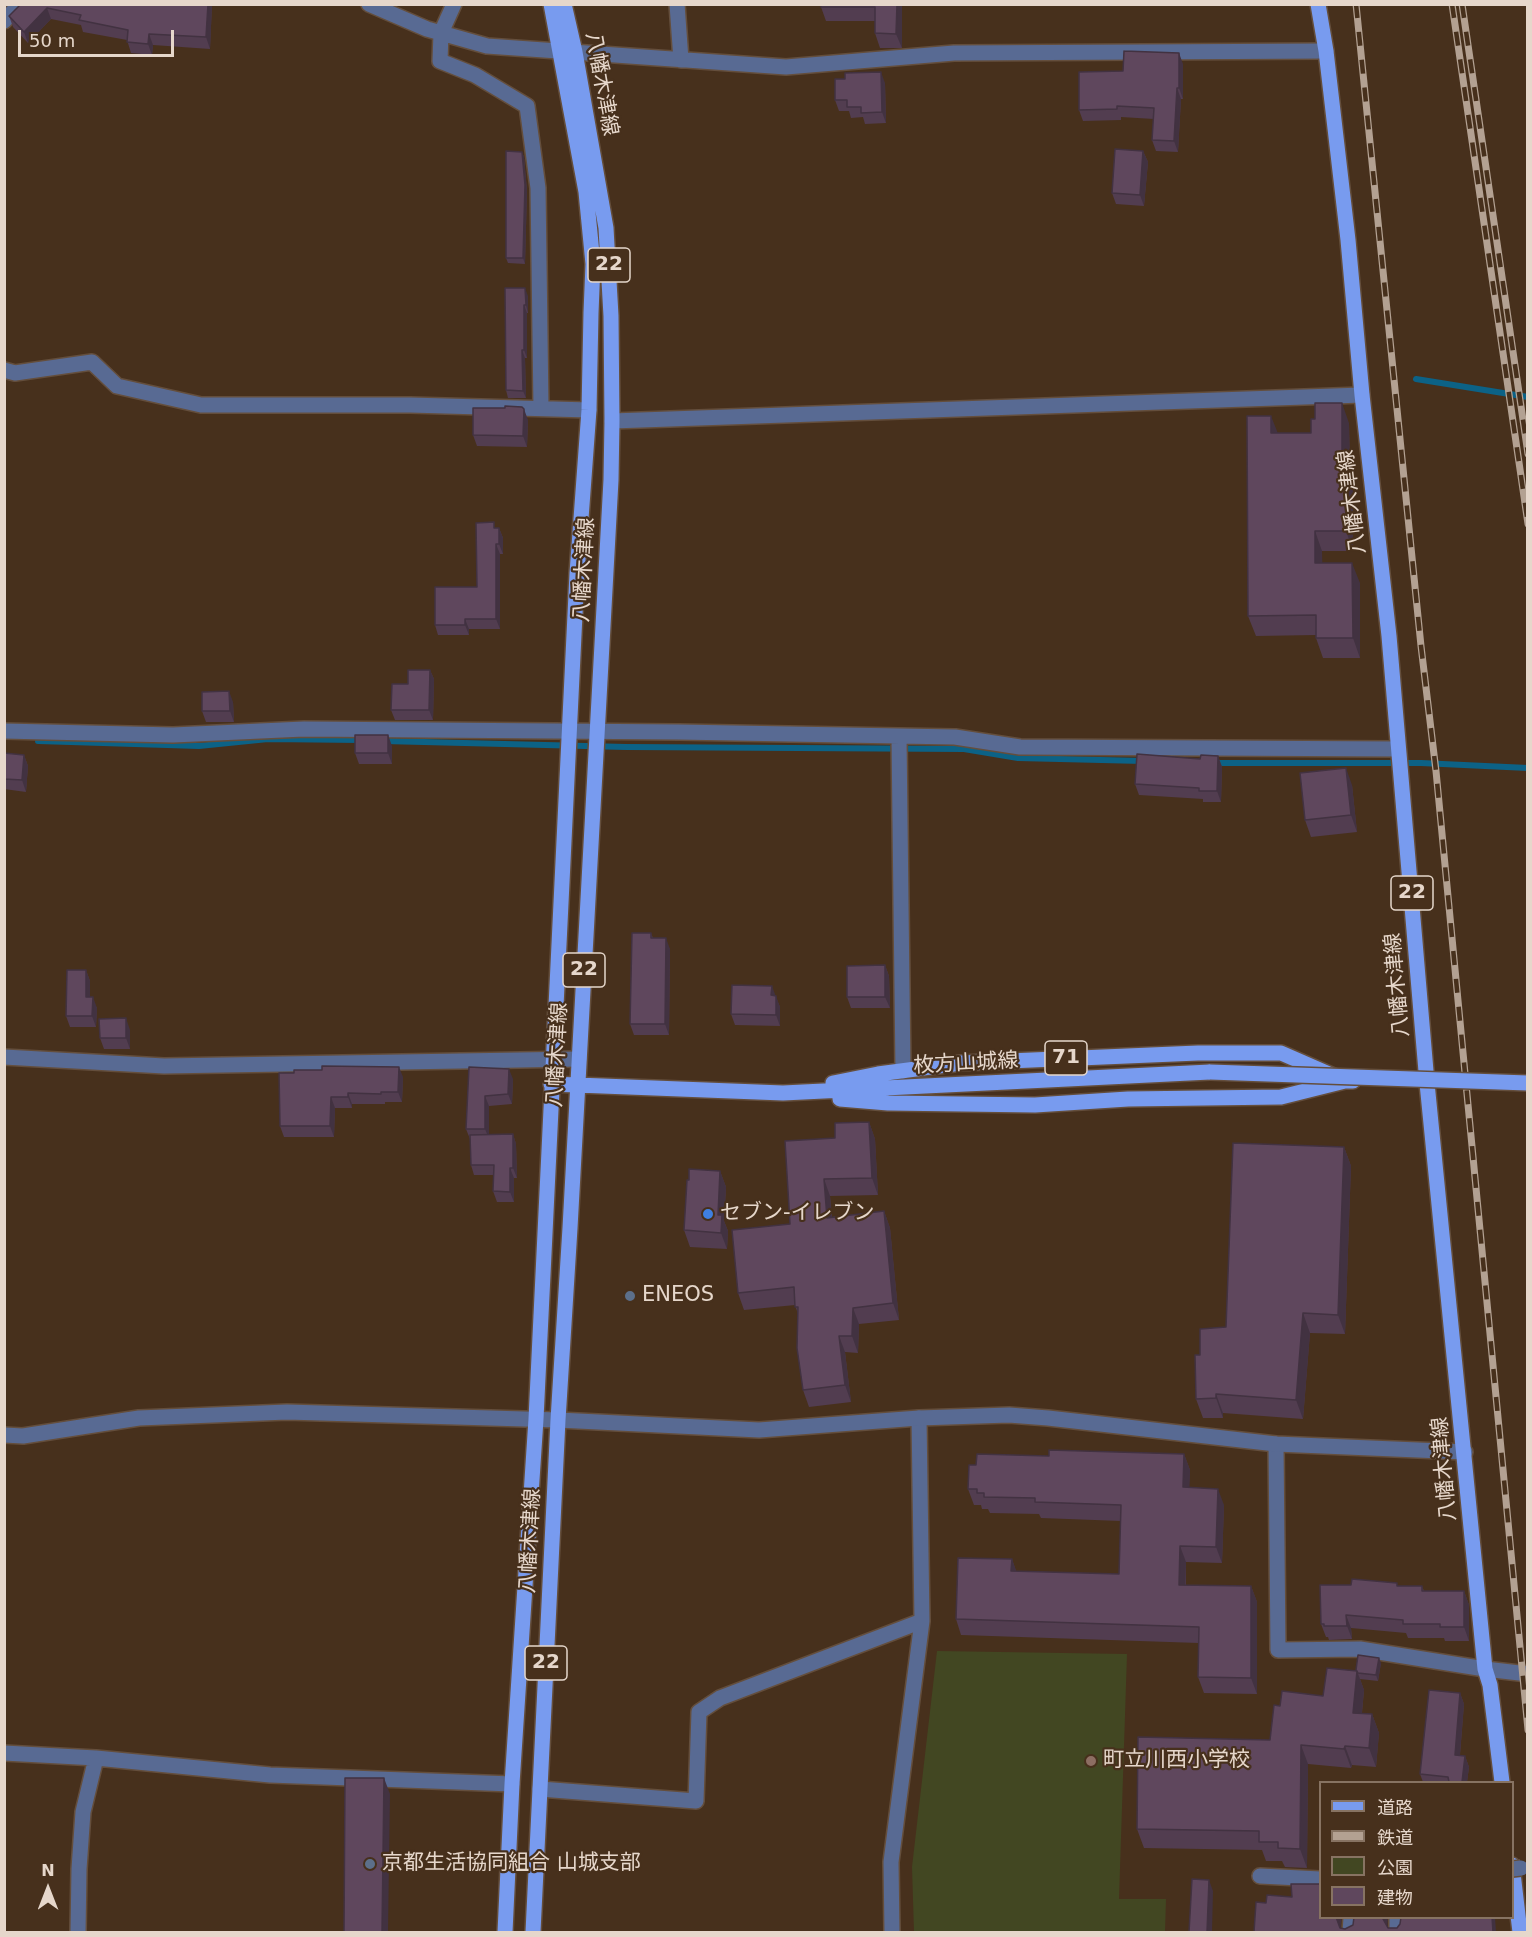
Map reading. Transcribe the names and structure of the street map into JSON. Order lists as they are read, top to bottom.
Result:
{
  "streets": {
    "main road": [
      "八幡木津線",
      "22",
      "71",
      "枚方山城線"
    ]
  },
  "crossings": [
    ["八幡木津線", "71"],
    ["八幡木津線", "枚方山城線"],
    ["71", "枚方山城線"]
  ],
  "places": [
    "セブン-イレブン",
    "ENEOS",
    "町立川西小学校",
    "京都生活協同組合 山城支部"
  ],
  "legend": [
    "道路",
    "鉄道",
    "公園",
    "建物"
  ],
  "scale_bar": "50 m",
  "north": "top"
}
